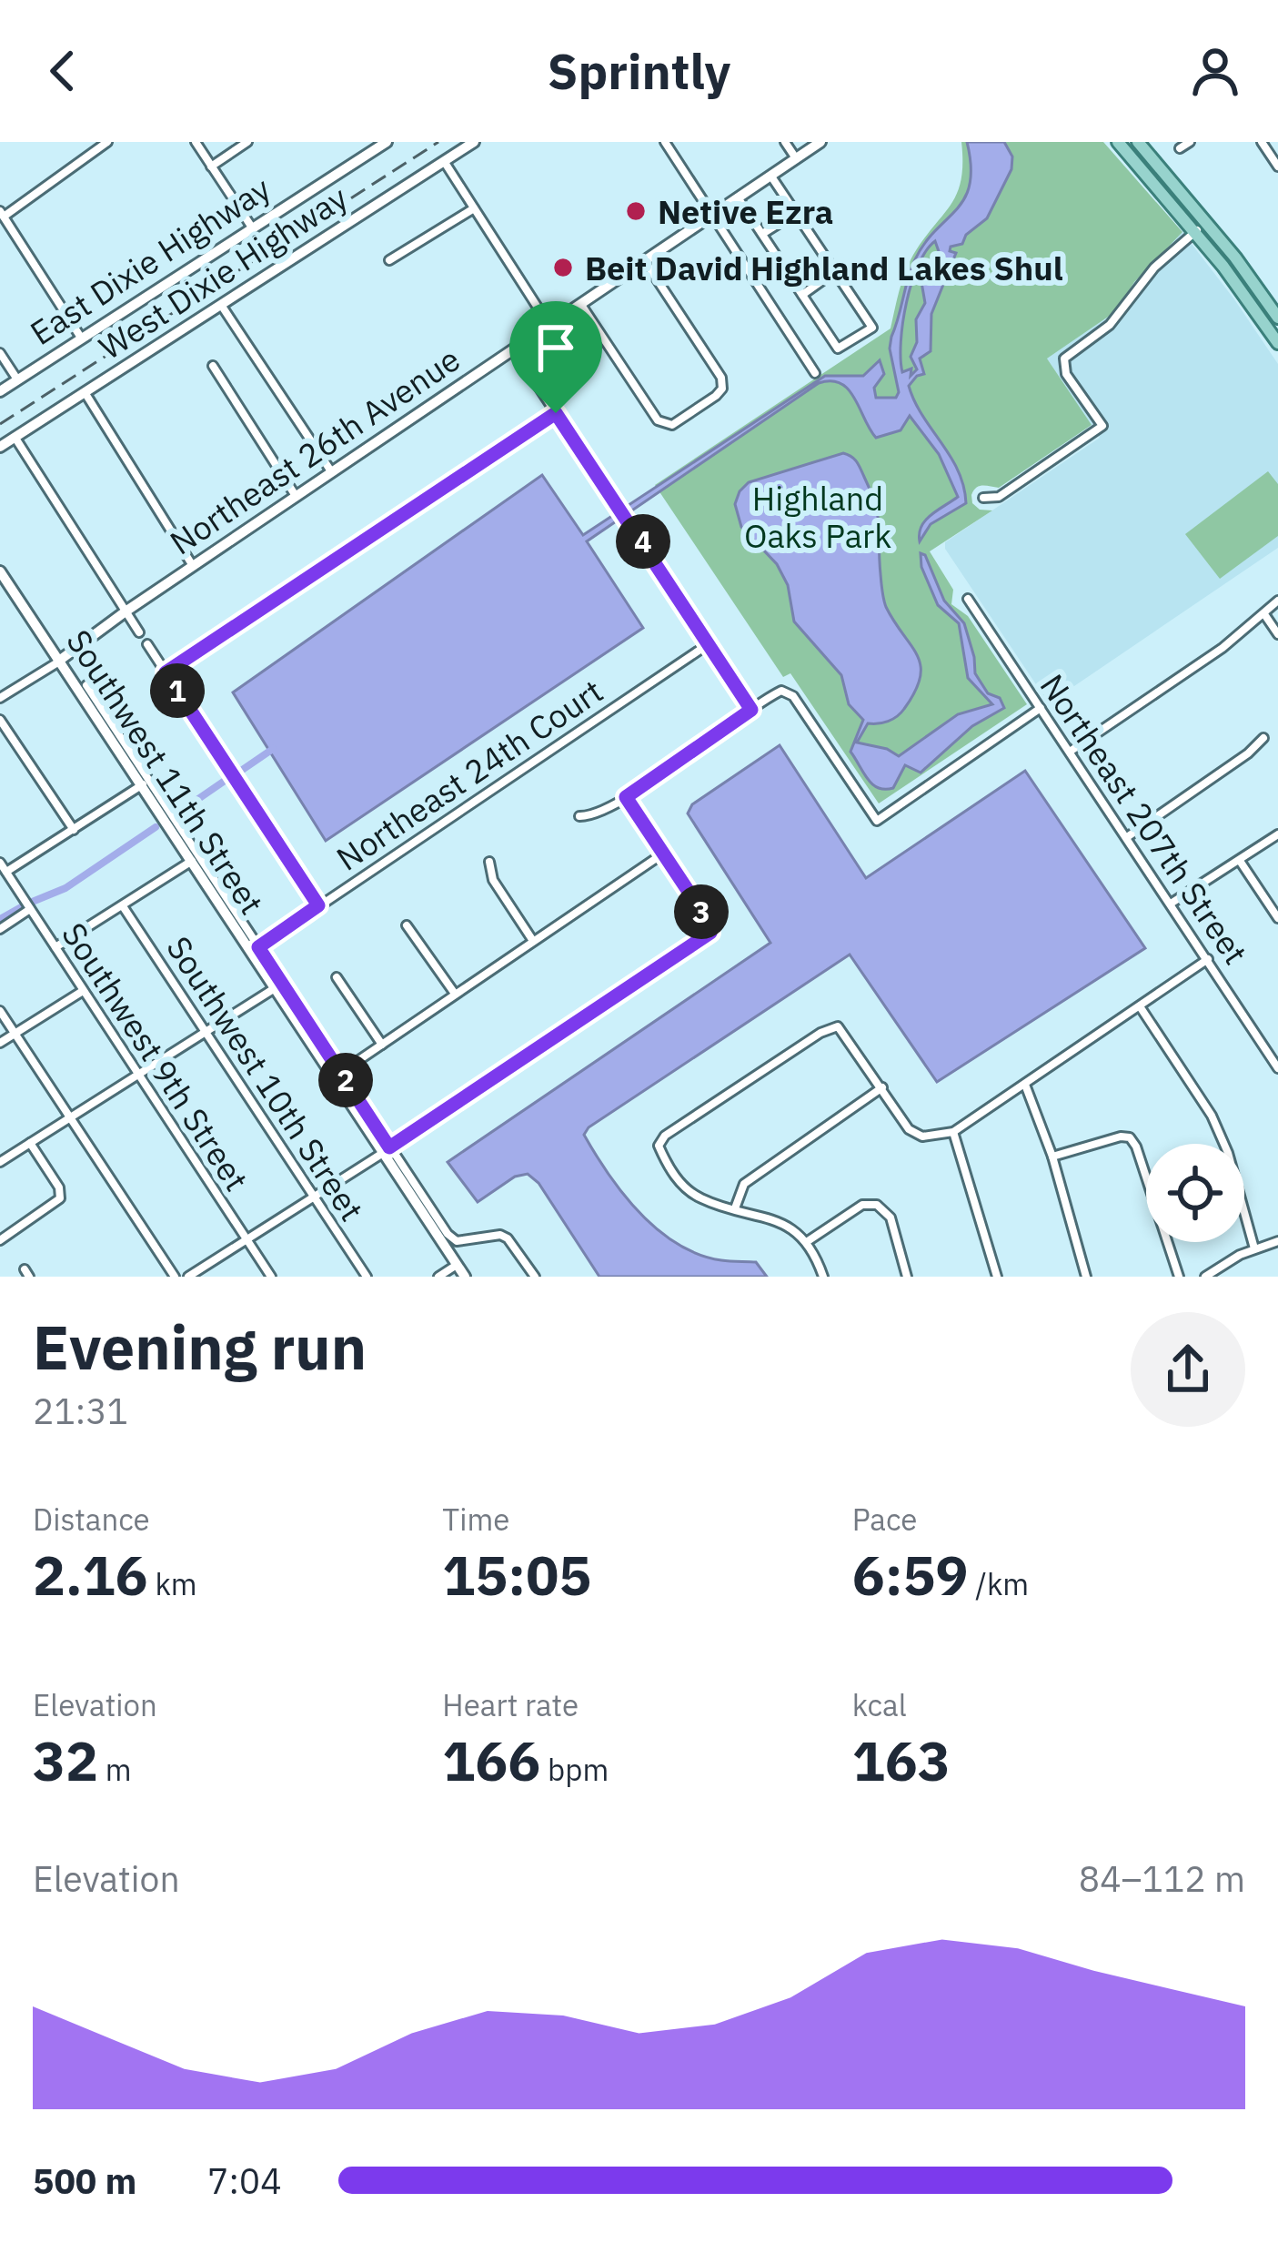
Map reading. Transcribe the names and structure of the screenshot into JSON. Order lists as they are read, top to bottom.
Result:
{
  "streets": {
    "street": [
      "East Dixie Highway",
      "West Dixie Highway",
      "Northeast 26th Avenue",
      "Southwest 11th Street",
      "Northeast 24th Court",
      "Northeast 207th Street",
      "Southwest 9th Street",
      "Southwest 10th Street"
    ]
  },
  "crossings": [
    ["Northeast 26th Avenue", "Southwest 11th Street"]
  ],
  "parks": ["Highland Oaks Park"],
  "places": ["Netive Ezra", "Beit David Highland Lakes Shul"],
  "page": {
    "header": "Sprintly",
    "pins": [
      "4",
      "1",
      "3",
      "2"
    ],
    "heading": ["Evening run", "21:31"],
    "stats": [
      ["Distance", "2.16 km"],
      ["Time", "15:05"],
      ["Pace", "6:59 /km"],
      ["Elevation", "32 m"],
      ["Heart rate", "166 bpm"],
      ["kcal", "163"]
    ],
    "chart": ["Elevation", "84–112 m"],
    "list": [
      {
        "name": "500 m",
        "note": "7:04"
      }
    ]
  }
}
